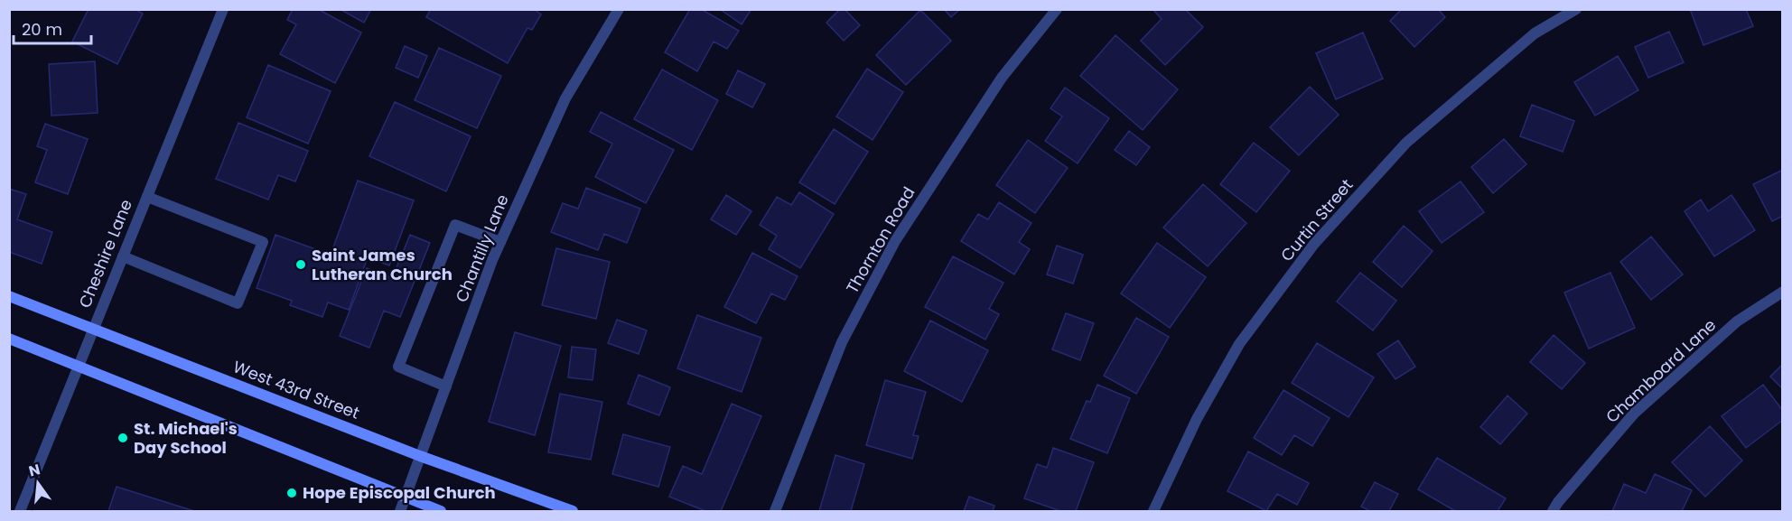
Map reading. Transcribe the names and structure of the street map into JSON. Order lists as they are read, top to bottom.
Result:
{
  "streets": {
    "main road": ["West 43rd Street"],
    "street": [
      "Curtin Street",
      "Thornton Road",
      "Chantilly Lane",
      "Cheshire Lane",
      "Chamboard Lane"
    ]
  },
  "crossings": [
    ["Chantilly Lane", "West 43rd Street"],
    ["Cheshire Lane", "West 43rd Street"]
  ],
  "places": ["Saint James Lutheran Church", "St. Michael's Day School", "Hope Episcopal Church"],
  "scale_bar": "20 m",
  "north": "top"
}
